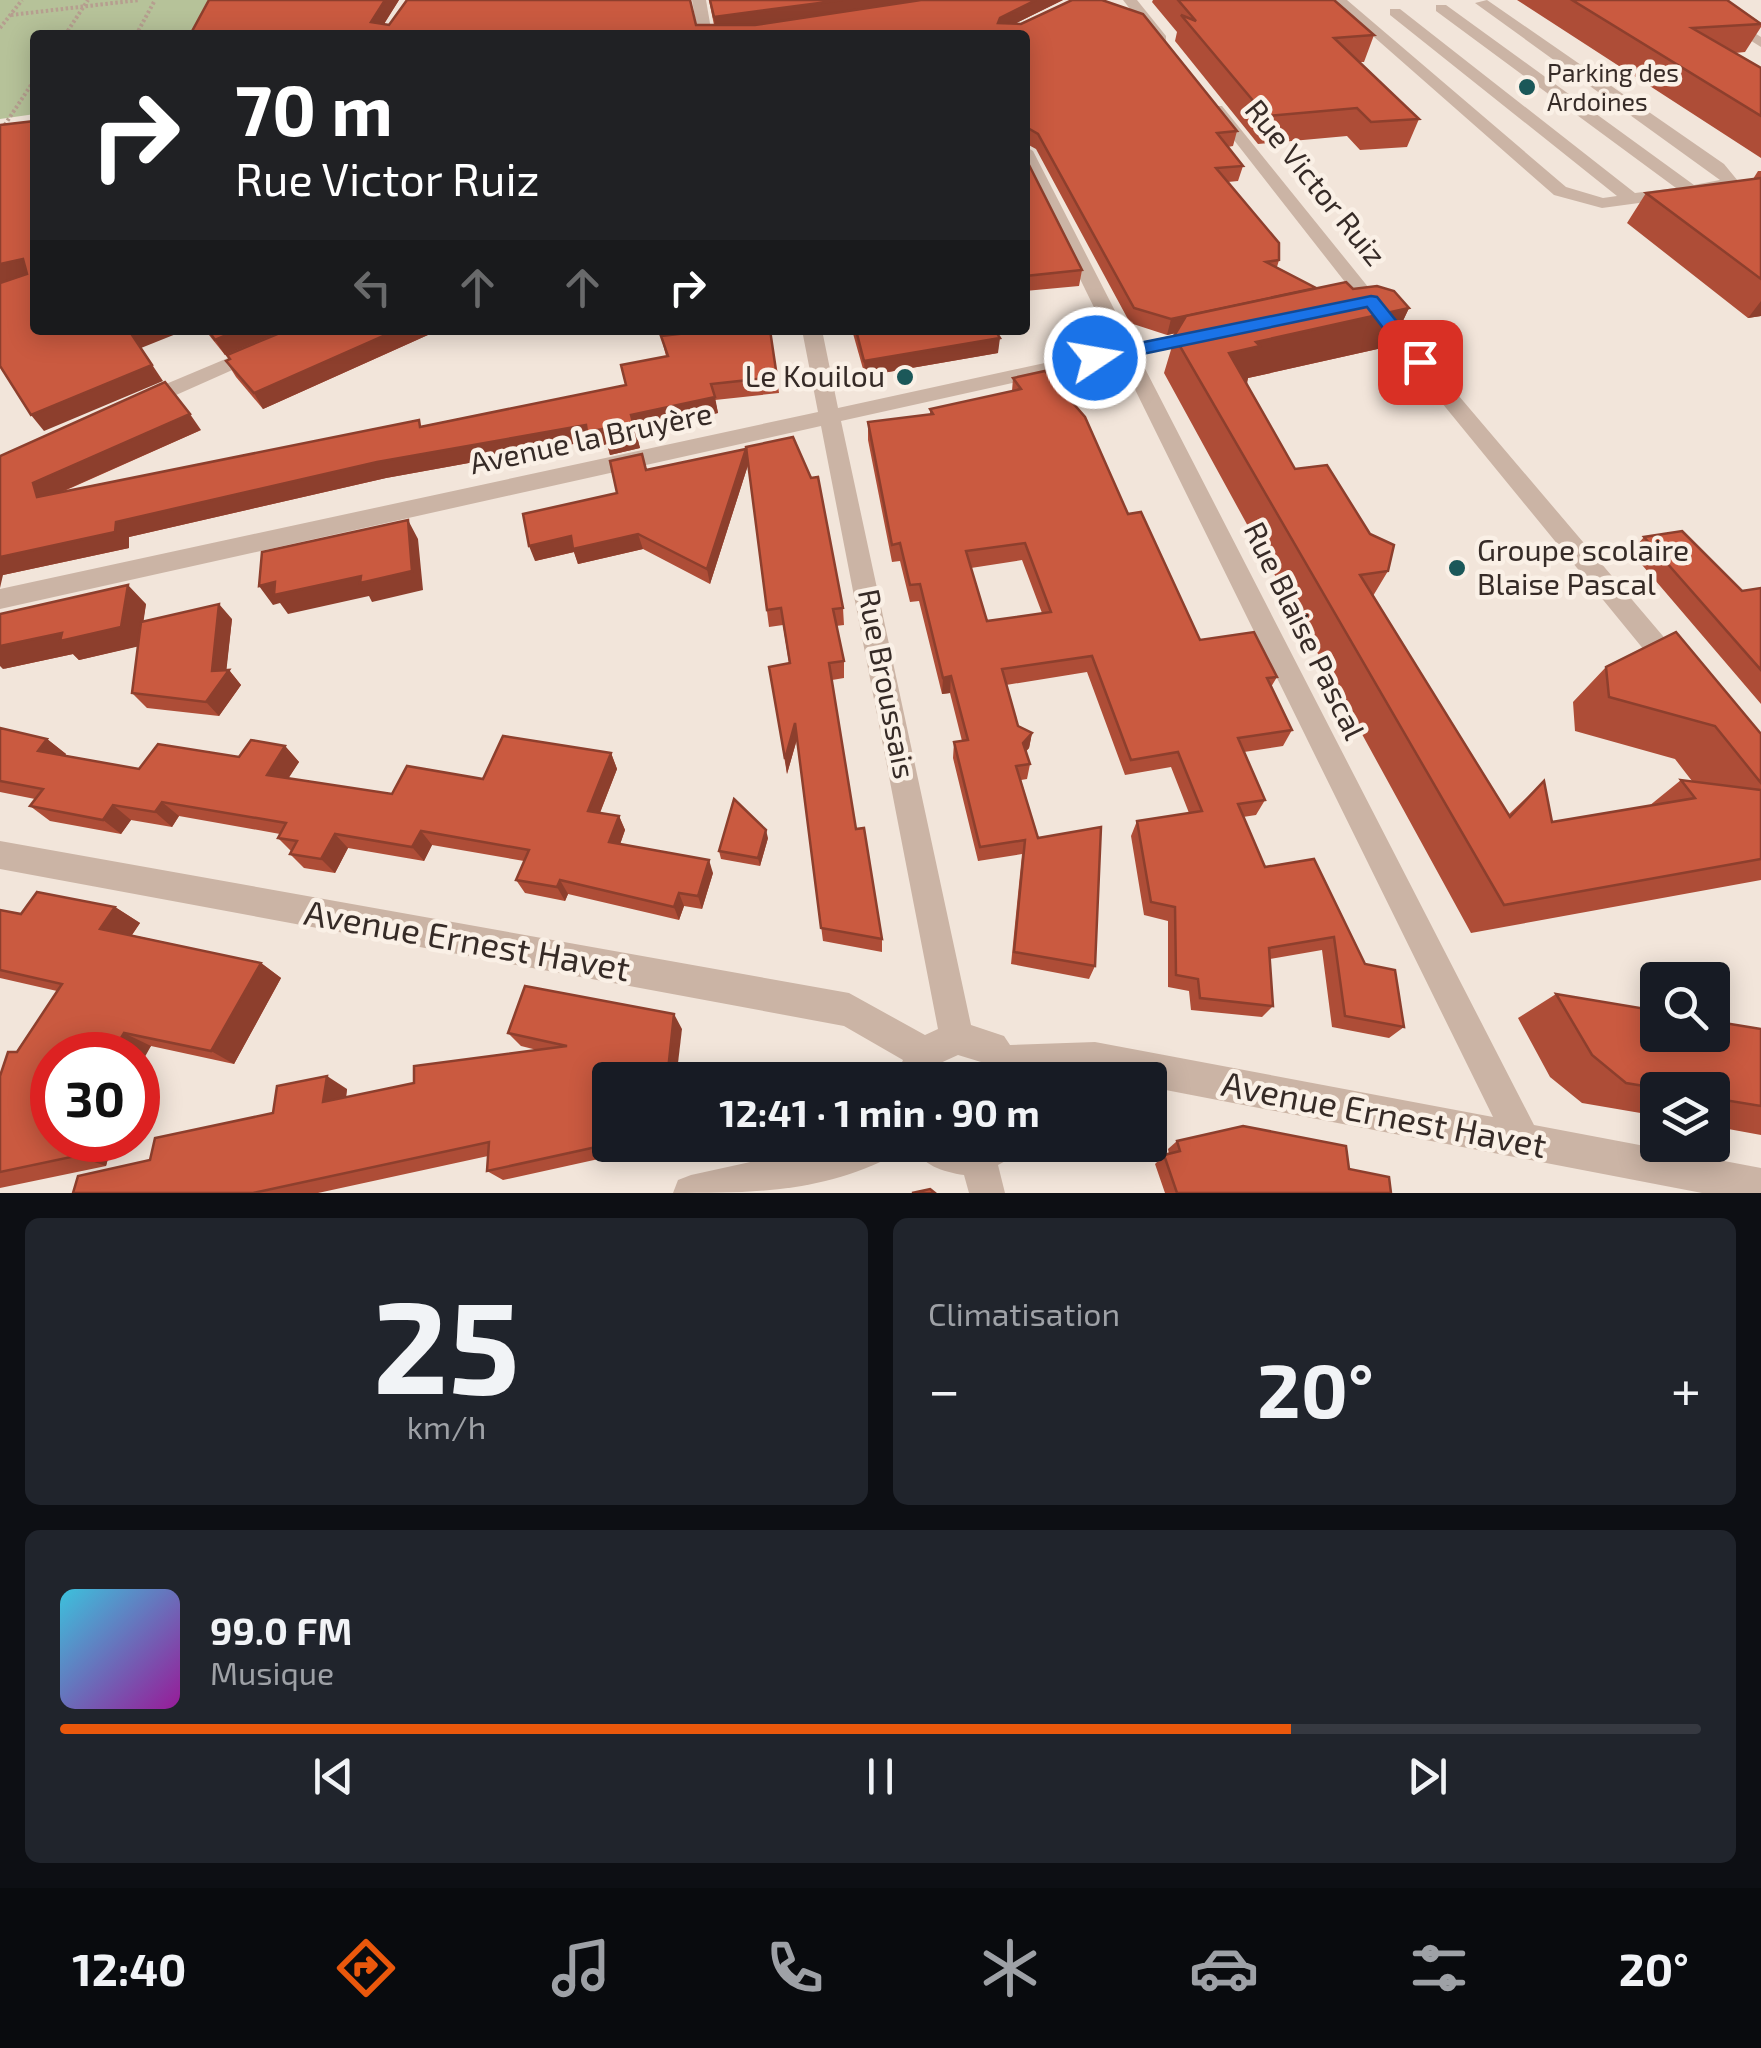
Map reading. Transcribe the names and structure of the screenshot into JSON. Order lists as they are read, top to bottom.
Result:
{
  "streets": {
    "street": [
      "Rue Victor Ruiz",
      "Avenue la Bruyère",
      "Rue Blaise Pascal",
      "Rue Broussais",
      "Avenue Ernest Havet"
    ]
  },
  "crossings": [
    ["Avenue la Bruyère", "Rue Blaise Pascal"],
    ["Avenue la Bruyère", "Rue Broussais"],
    ["Rue Blaise Pascal", "Avenue Ernest Havet"]
  ],
  "places": ["Parking des Ardoines", "Le Kouilou", "Groupe scolaire Blaise Pascal"],
  "page": {
    "turn": ["70 m", "Rue Victor Ruiz"],
    "limit": "30",
    "trip": "12:41 · 1 min · 90 m",
    "tile": [
      ["25", "km/h"],
      "Climatisation"
    ],
    "heat": ["−", "20°", "+"],
    "song": ["99.0 FM", "Musique"],
    "tabs": ["12:40", "20°"]
  }
}
